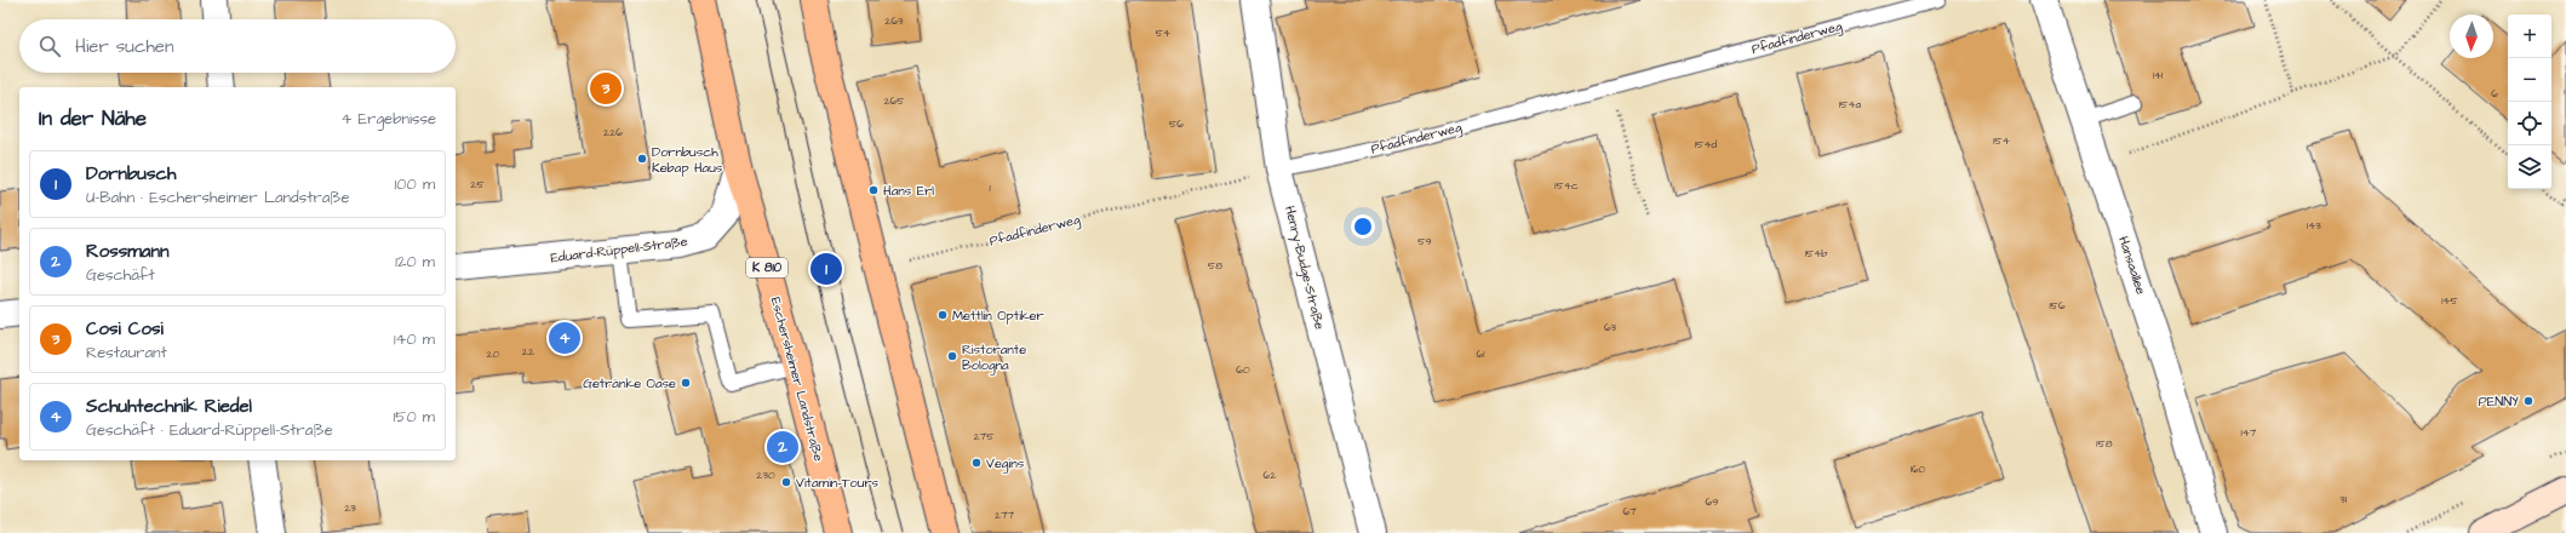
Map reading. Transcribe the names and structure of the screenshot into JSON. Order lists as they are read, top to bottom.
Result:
{
  "streets": {
    "main road": ["K 810", "Eschersheimer Landstraße"],
    "street": ["Eduard-Rüppell-Straße", "Hansaallee", "Henry-Budge-Straße"],
    "lane": ["Pfadfinderweg"]
  },
  "crossings": [
    ["Pfadfinderweg", "Henry-Budge-Straße"],
    ["Eduard-Rüppell-Straße", "Eschersheimer Landstraße"]
  ],
  "places": [
    "Dornbusch Kebap Haus",
    "Hans Erl",
    "Mettlin Optiker",
    "Ristorante Bologna",
    "Getränke Oase",
    "PENNY",
    "Vegins",
    "Vitamin-Tours"
  ],
  "house_numbers": [
    "263",
    "54",
    "141",
    "6",
    "265",
    "154a",
    "56",
    "226",
    "154",
    "154d",
    "25",
    "154c",
    "1",
    "143",
    "59",
    "154b",
    "58",
    "145",
    "156",
    "63",
    "22",
    "20",
    "61",
    "60",
    "147",
    "275",
    "158",
    "160",
    "230",
    "62",
    "31",
    "69",
    "23",
    "67",
    "277"
  ],
  "north": "bottom",
  "page": {
    "map_buttons": ["+", "−"],
    "search": "Hier suchen",
    "pins": [
      "3",
      "1",
      "4",
      "2"
    ],
    "heading": ["In der Nähe", "4 Ergebnisse"],
    "list": [
      {
        "mark": "1",
        "name": "Dornbusch",
        "note": "U-Bahn · Eschersheimer Landstraße",
        "value": "100 m"
      },
      {
        "mark": "2",
        "name": "Rossmann",
        "note": "Geschäft",
        "value": "120 m"
      },
      {
        "mark": "3",
        "name": "Cosi Cosi",
        "note": "Restaurant",
        "value": "140 m"
      },
      {
        "mark": "4",
        "name": "Schuhtechnik Riedel",
        "note": "Geschäft · Eduard-Rüppell-Straße",
        "value": "150 m"
      }
    ]
  }
}
